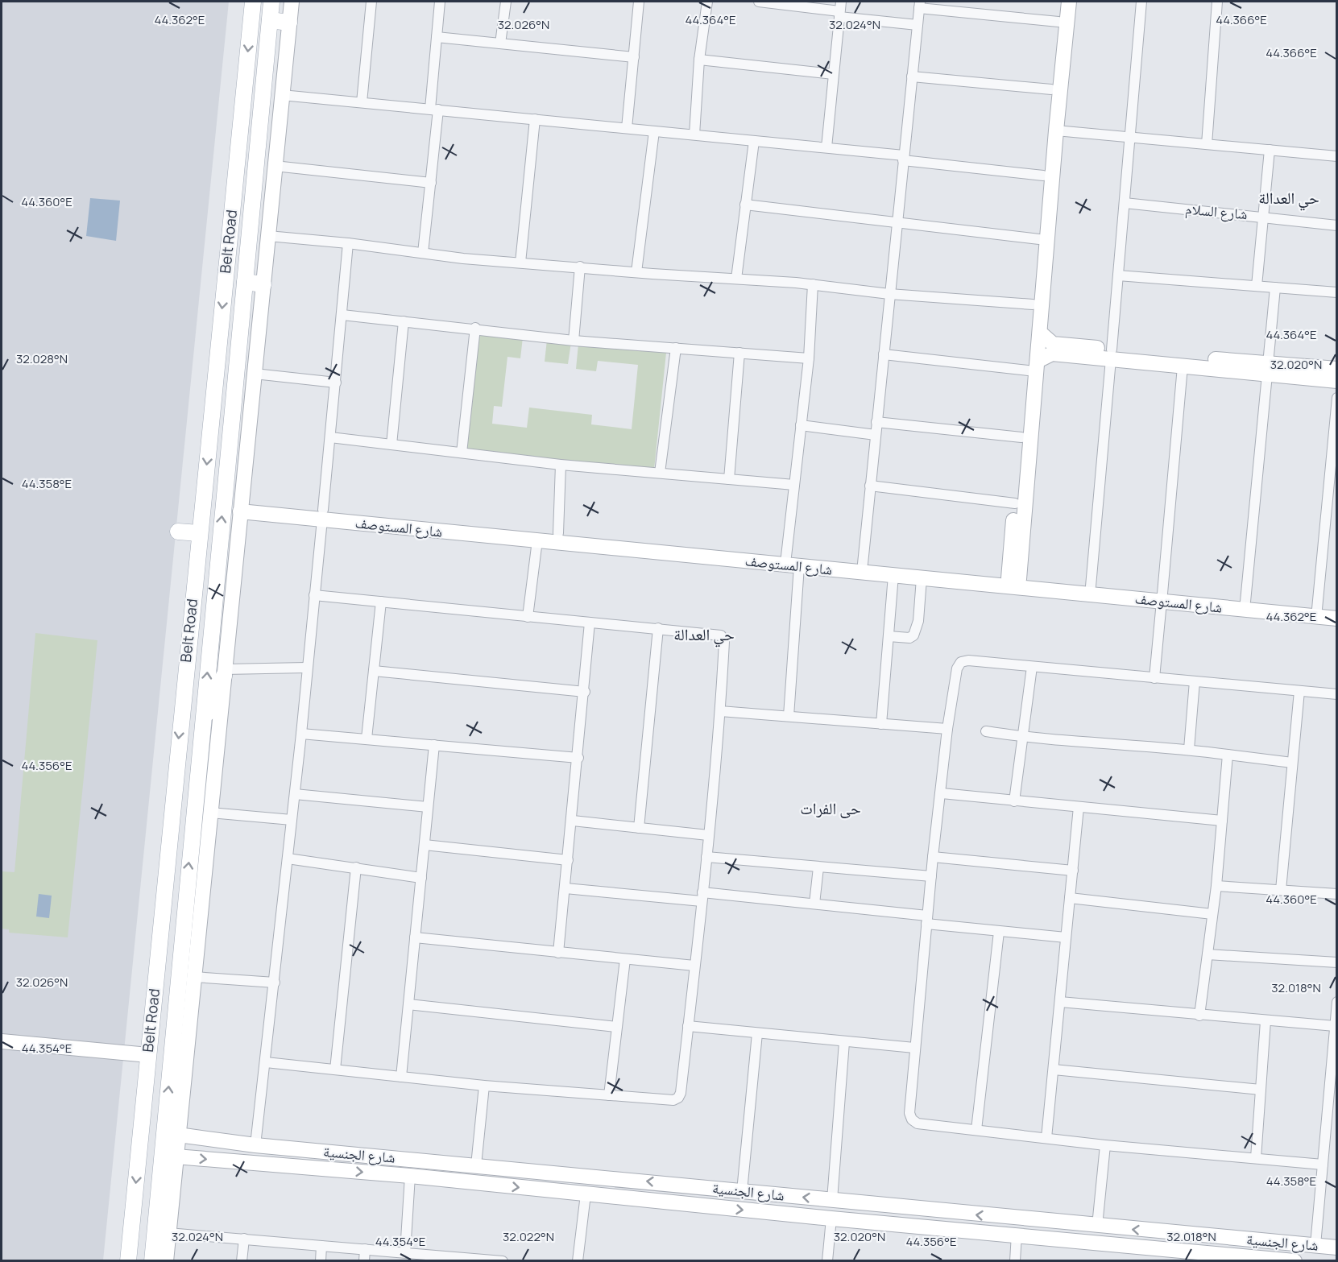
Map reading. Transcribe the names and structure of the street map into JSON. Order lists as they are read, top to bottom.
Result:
{
  "streets": {
    "main road": ["Belt Road"],
    "street": ["شارع السلام", "شارع المستوصف", "شارع الجنسية"]
  },
  "districts": ["حي العدالة", "حي العدالة", "حی الفرات"],
  "coordinates": [
    "44.362°E",
    "44.364°E",
    "44.366°E",
    "32.026°N",
    "32.024°N",
    "44.360°E",
    "32.028°N",
    "32.020°N",
    "44.358°E",
    "44.356°E",
    "32.018°N",
    "44.354°E",
    "32.022°N"
  ]
}
